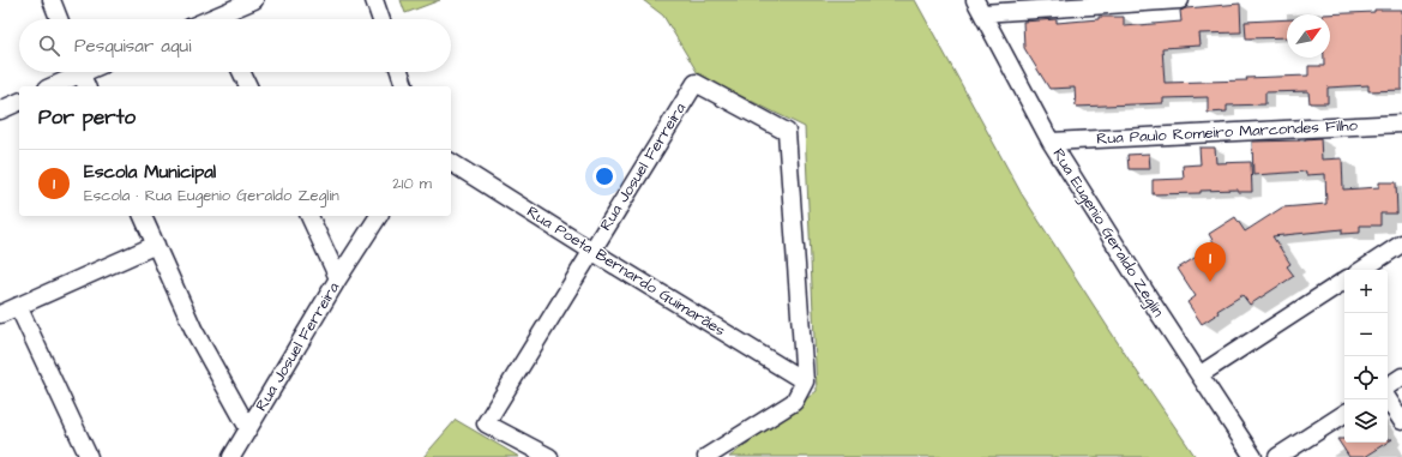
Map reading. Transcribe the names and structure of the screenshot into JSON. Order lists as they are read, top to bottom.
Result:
{
  "streets": {
    "street": [
      "Rua Paulo Romeiro Marcondes Filho",
      "Rua Josuel Ferreira",
      "Rua Eugenio Geraldo Zeglin",
      "Rua Poeta Bernardo Guimarães"
    ]
  },
  "crossings": [
    ["Rua Paulo Romeiro Marcondes Filho", "Rua Eugenio Geraldo Zeglin"],
    ["Rua Josuel Ferreira", "Rua Poeta Bernardo Guimarães"]
  ],
  "north": "top right",
  "page": {
    "search": "Pesquisar aqui",
    "heading": "Por perto",
    "list": [
      {
        "mark": "1",
        "name": "Escola Municipal",
        "note": "Escola · Rua Eugenio Geraldo Zeglin",
        "value": "210 m"
      }
    ],
    "pins": "1",
    "map_buttons": ["+", "−"]
  }
}
